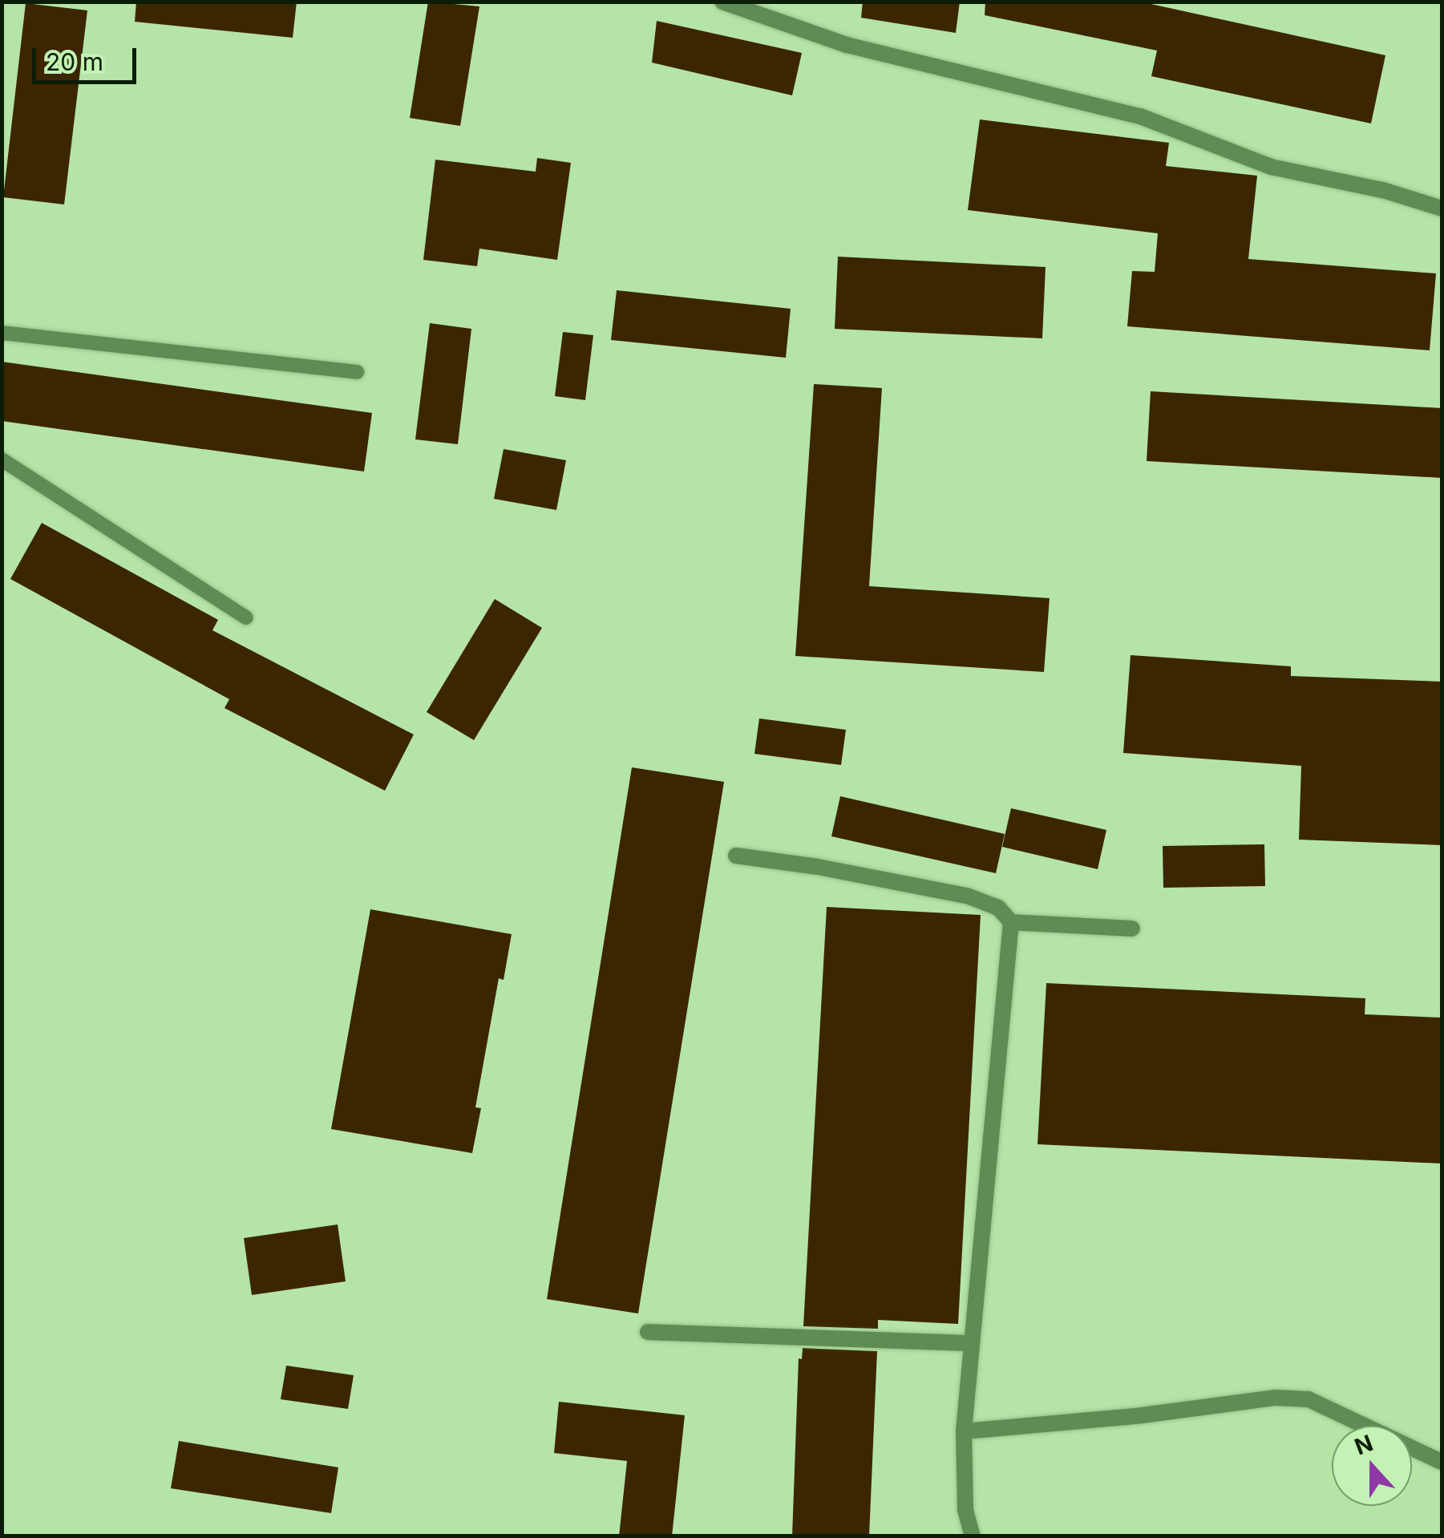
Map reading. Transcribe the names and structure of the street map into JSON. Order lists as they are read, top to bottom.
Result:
{
  "scale_bar": "20 m",
  "north": "top"
}
